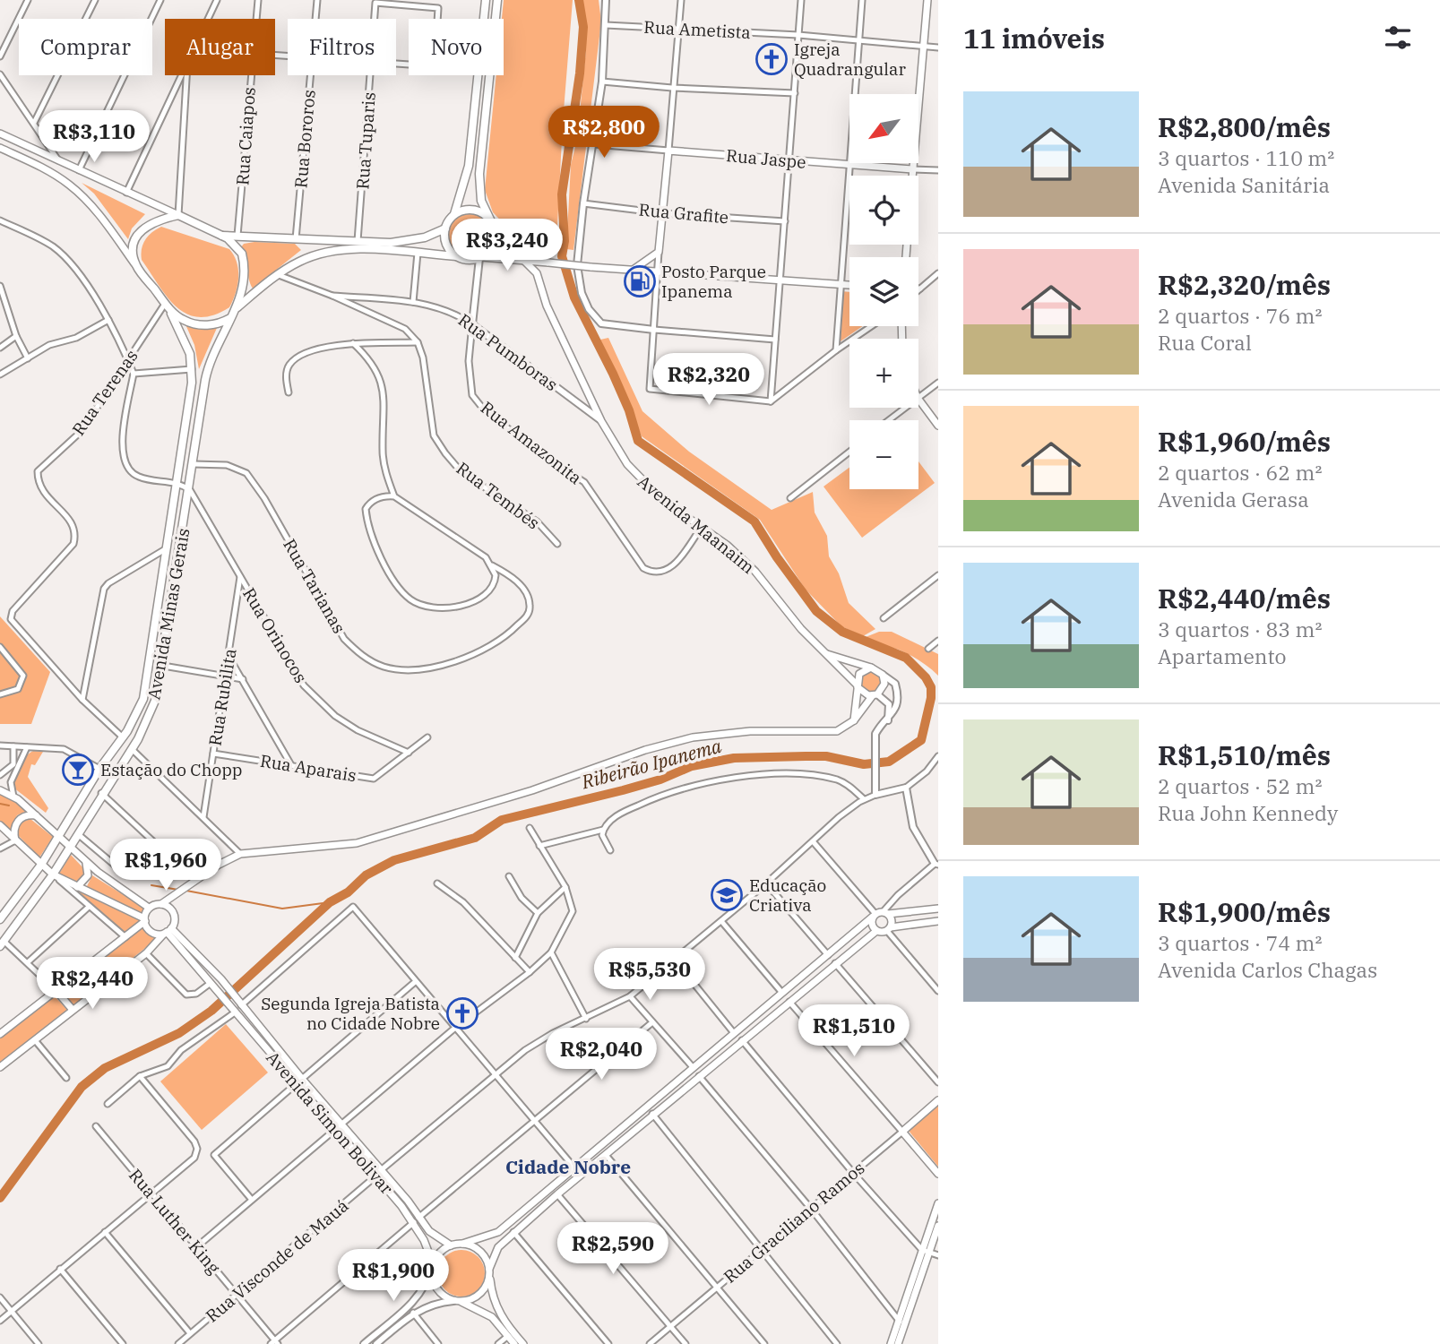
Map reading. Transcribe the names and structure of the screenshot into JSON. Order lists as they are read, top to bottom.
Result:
{
  "streets": {
    "main road": [
      "Rua Jaspe",
      "Avenida Maanaim",
      "Avenida Minas Gerais",
      "Avenida Simon Bolivar",
      "Rua Graciliano Ramos"
    ],
    "street": [
      "Rua Ametista",
      "Rua Caiapos",
      "Rua Bororos",
      "Rua Tuparis",
      "Rua Grafite",
      "Rua Pumboras",
      "Rua Terenas",
      "Rua Amazonita",
      "Rua Tembés",
      "Rua Tarianas",
      "Rua Orinocos",
      "Rua Rubilita",
      "Rua Aparais",
      "Rua Luther King",
      "Rua Visconde de Mauá"
    ]
  },
  "crossings": [
    ["Rua Pumboras", "Rua Amazonita"],
    ["Rua Pumboras", "Avenida Maanaim"],
    ["Rua Terenas", "Avenida Minas Gerais"],
    ["Rua Amazonita", "Avenida Maanaim"],
    ["Rua Tarianas", "Avenida Minas Gerais"],
    ["Avenida Minas Gerais", "Rua Orinocos"],
    ["Rua Orinocos", "Rua Rubilita"],
    ["Rua Orinocos", "Rua Aparais"],
    ["Rua Rubilita", "Rua Aparais"],
    ["Avenida Simon Bolivar", "Rua Visconde de Mauá"],
    ["Rua Luther King", "Rua Visconde de Mauá"]
  ],
  "districts": ["Cidade Nobre"],
  "water": ["Ribeirão Ipanema"],
  "places": {
    "church": ["Igreja Quadrangular", "Segunda Igreja Batista no Cidade Nobre"],
    "fuel station": ["Posto Parque Ipanema"],
    "bar": ["Estação do Chopp"],
    "school or university": ["Educação Criativa"]
  },
  "north": "bottom left",
  "page": {
    "heading": "11 imóveis",
    "chip": [
      "Comprar",
      "Alugar",
      "Filtros",
      "Novo"
    ],
    "list": [
      {
        "name": "R$2,800/mês",
        "note": "3 quartos · 110 m² · Avenida Sanitária"
      },
      {
        "name": "R$2,320/mês",
        "note": "2 quartos · 76 m² · Rua Coral"
      },
      {
        "name": "R$1,960/mês",
        "note": "2 quartos · 62 m² · Avenida Gerasa"
      },
      {
        "name": "R$2,440/mês",
        "note": "3 quartos · 83 m² · Apartamento"
      },
      {
        "name": "R$1,510/mês",
        "note": "2 quartos · 52 m² · Rua John Kennedy"
      },
      {
        "name": "R$1,900/mês",
        "note": "3 quartos · 74 m² · Avenida Carlos Chagas"
      }
    ],
    "map_buttons": ["+", "−"],
    "price": [
      "R$2,800",
      "R$3,110",
      "R$3,240",
      "R$2,320",
      "R$1,960",
      "R$5,530",
      "R$2,440",
      "R$1,510",
      "R$2,040",
      "R$2,590",
      "R$1,900"
    ]
  }
}
